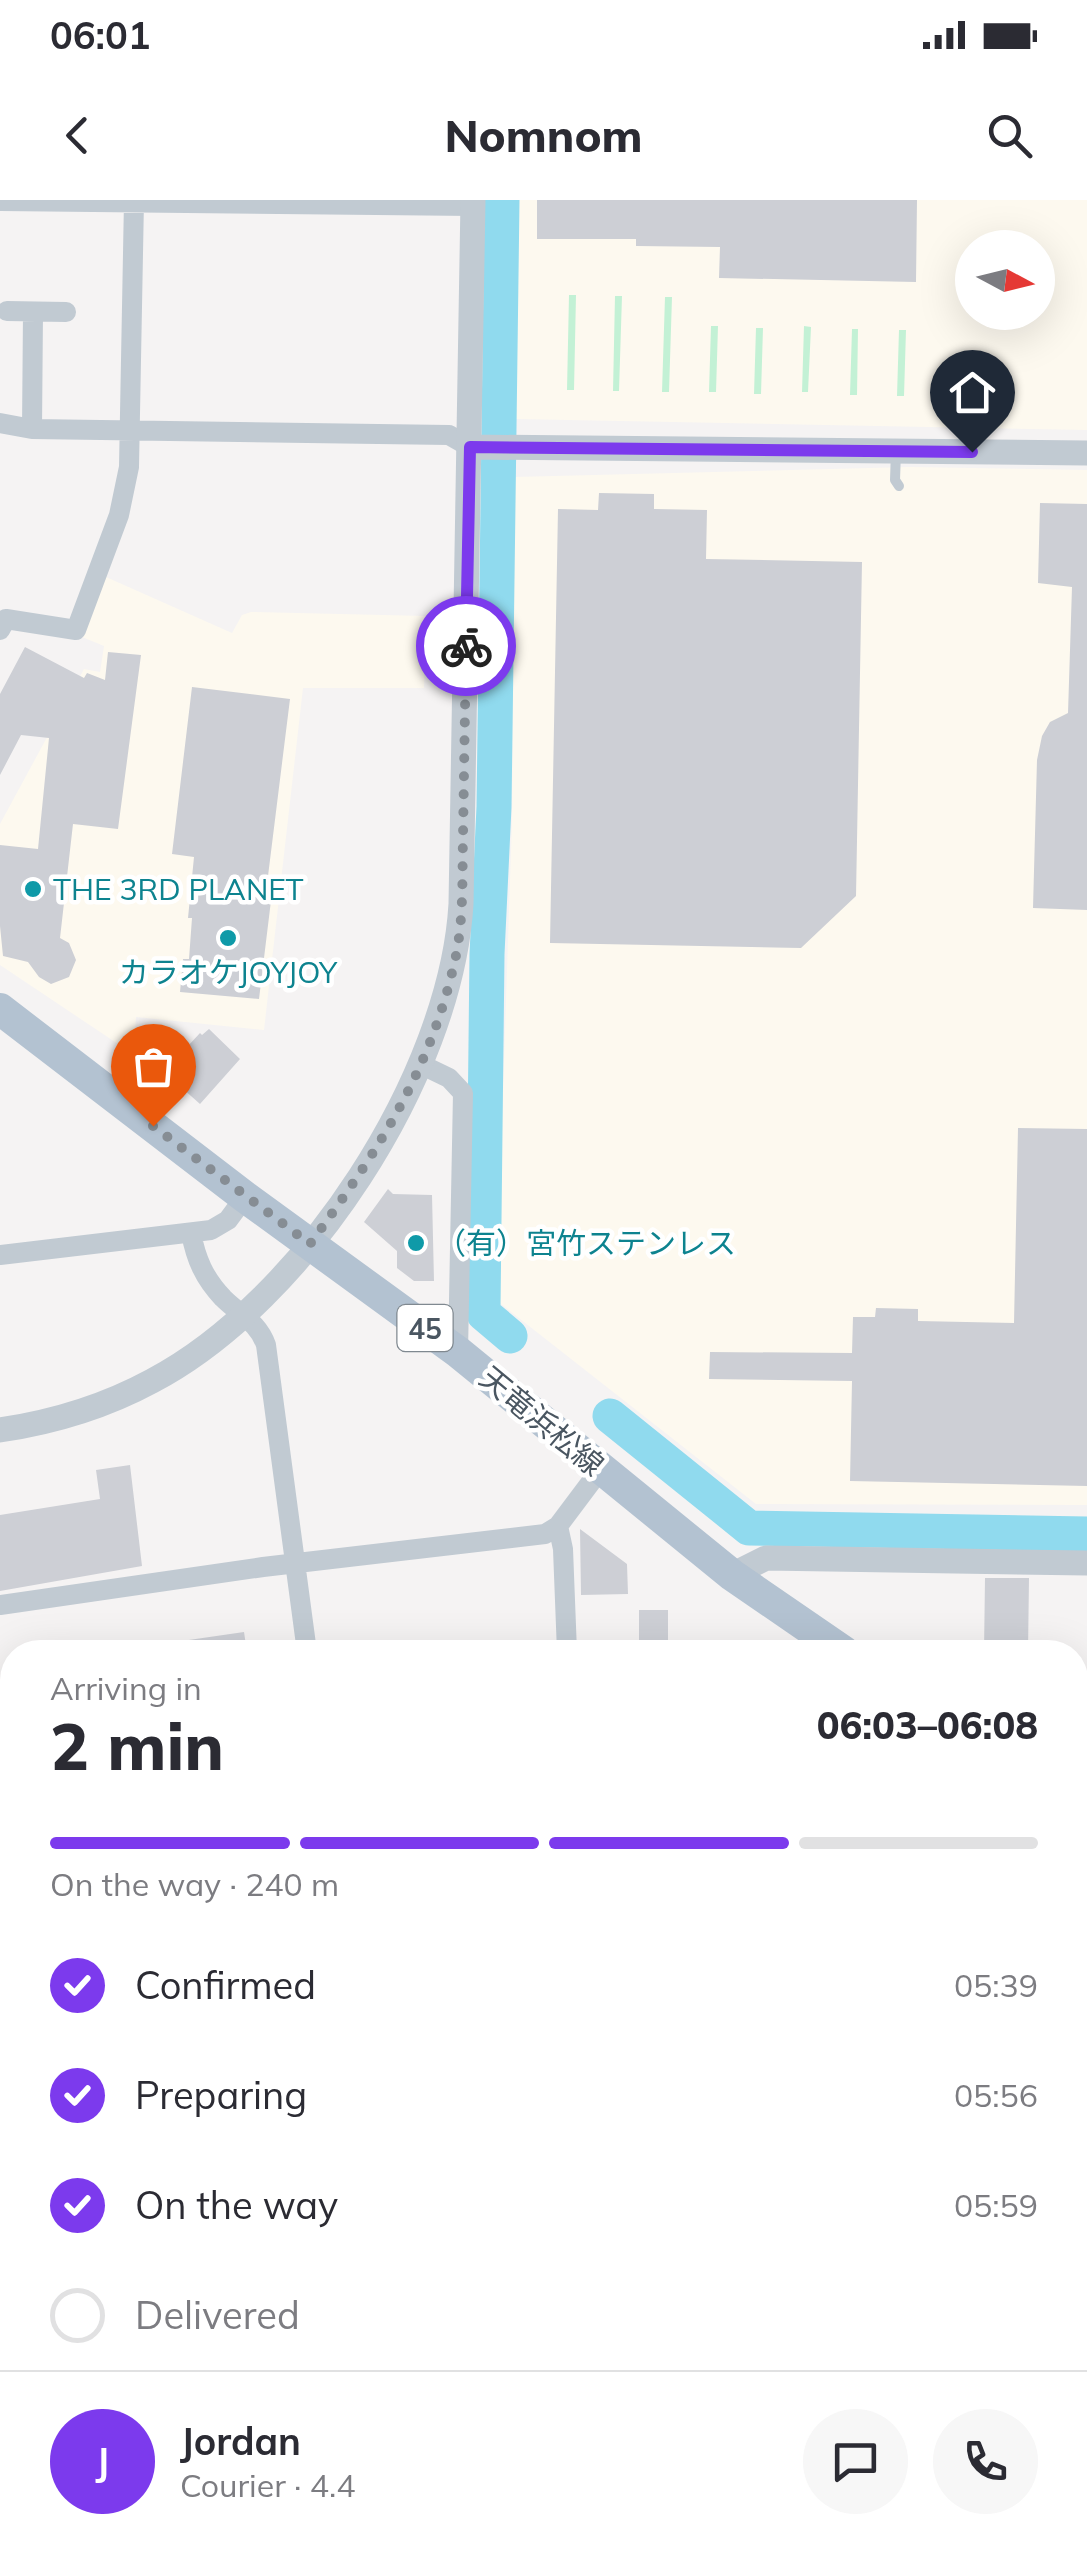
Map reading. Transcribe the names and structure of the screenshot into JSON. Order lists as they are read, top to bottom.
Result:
{
  "streets": {
    "main road": ["45", "天竜浜松線"]
  },
  "places": ["THE 3RD PLANET", "カラオケJOYJOY", "（有）宮竹ステンレス"],
  "north": "right",
  "page": {
    "status": "06:01",
    "header": "Nomnom",
    "heading": ["2 min", "Arriving in", "06:03–06:08"],
    "panel": ["Jordan", "Courier · 4.4"],
    "bar": "On the way · 240 m",
    "list": [
      ["Confirmed", "05:39"],
      ["Preparing", "05:56"],
      ["On the way", "05:59"],
      "Delivered"
    ],
    "round": "J"
  }
}
